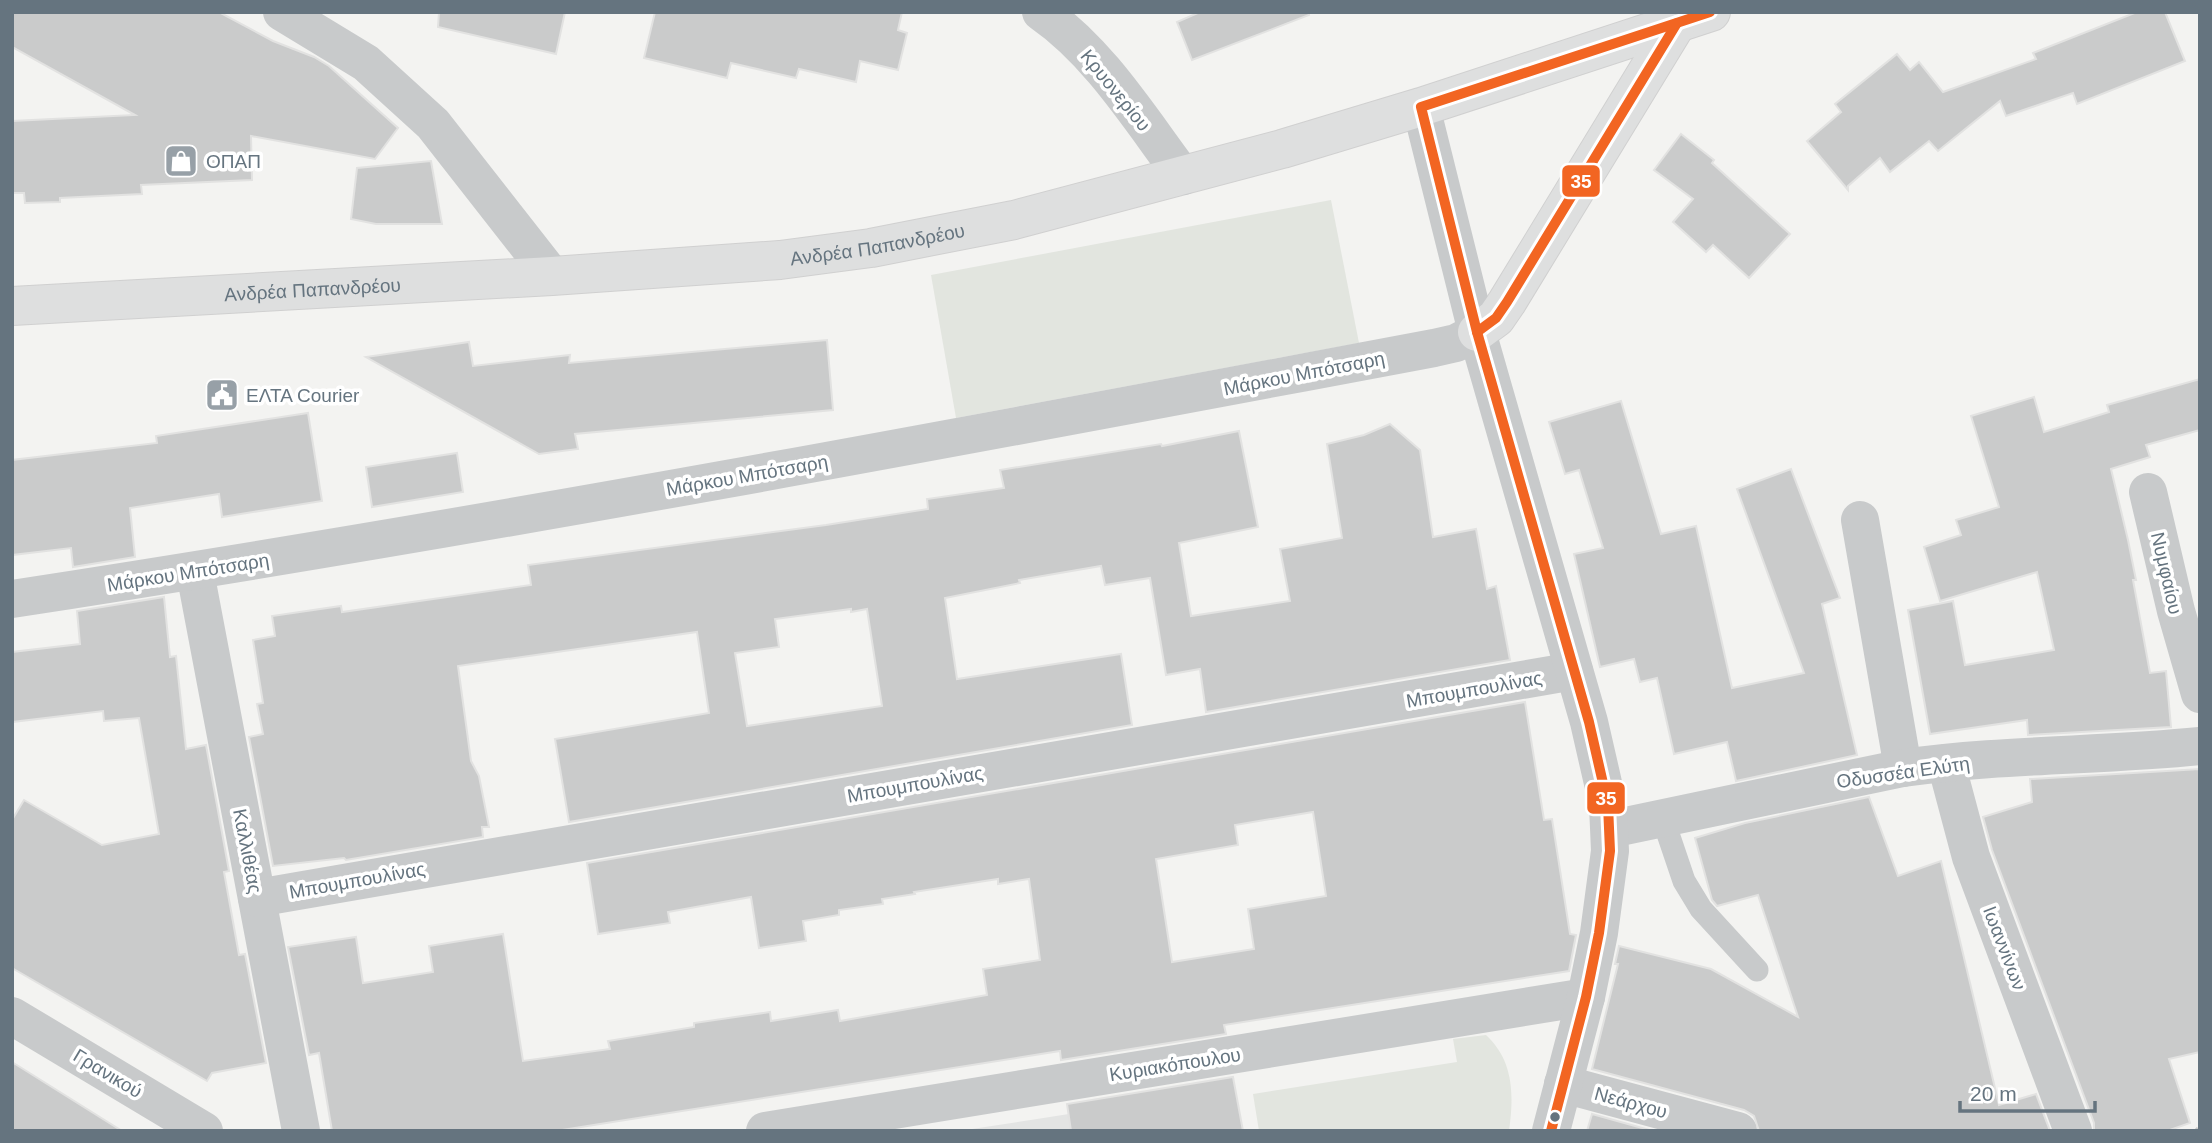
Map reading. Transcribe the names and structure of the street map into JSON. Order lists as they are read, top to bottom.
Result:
{
  "streets": {
    "main road": ["Ανδρέα Παπανδρέου"],
    "street": [
      "Κρυονερίου",
      "Μάρκου Μπότσαρη",
      "Νυμφαίου",
      "Μπουμπουλίνας",
      "Οδυσσέα Ελύτη",
      "Καλλιθέας",
      "Ιωαννίνων",
      "Κυριακόπουλου",
      "Γρανικού",
      "Νεάρχου"
    ]
  },
  "crossings": [
    ["Κρυονερίου", "Ανδρέα Παπανδρέου"],
    ["Μάρκου Μπότσαρη", "Καλλιθέας"],
    ["Μπουμπουλίνας", "Καλλιθέας"],
    ["Οδυσσέα Ελύτη", "Ιωαννίνων"]
  ],
  "places": {
    "shop": ["ΟΠΑΠ"],
    "public building": ["ΕΛΤΑ Courier"]
  },
  "lines": ["transit line 35"],
  "scale_bar": "20 m"
}
